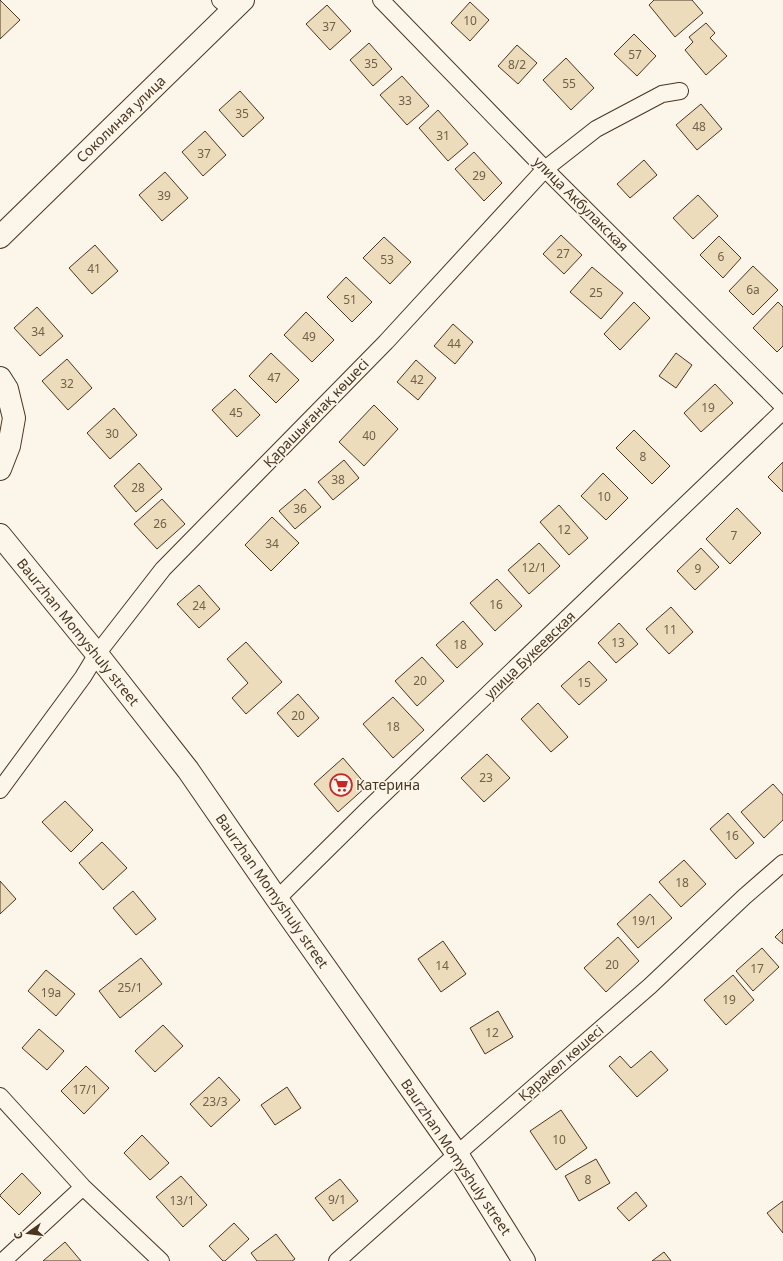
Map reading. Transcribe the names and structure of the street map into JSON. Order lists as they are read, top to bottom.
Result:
{
  "streets": {
    "street": [
      "Соколиная улица",
      "улица Акбулакская",
      "Қарашығанақ көшесі",
      "Baurzhan Momyshuly street",
      "улица Букеевская",
      "Қаракөл көшесі"
    ]
  },
  "crossings": [
    ["улица Акбулакская", "Қарашығанақ көшесі"],
    ["Қарашығанақ көшесі", "Baurzhan Momyshuly street"],
    ["Baurzhan Momyshuly street", "улица Букеевская"],
    ["Baurzhan Momyshuly street", "Қаракөл көшесі"]
  ],
  "places": {
    "supermarket": ["Катерина"]
  },
  "house_numbers": [
    "10",
    "37",
    "57",
    "35",
    "8/2",
    "55",
    "33",
    "35",
    "48",
    "31",
    "37",
    "29",
    "39",
    "27",
    "6",
    "53",
    "41",
    "6а",
    "25",
    "51",
    "34",
    "49",
    "44",
    "47",
    "42",
    "32",
    "19",
    "45",
    "30",
    "40",
    "8",
    "38",
    "28",
    "10",
    "36",
    "26",
    "12",
    "7",
    "34",
    "12/1",
    "9",
    "16",
    "24",
    "11",
    "13",
    "18",
    "20",
    "15",
    "20",
    "18",
    "23",
    "16",
    "18",
    "19/1",
    "20",
    "14",
    "17",
    "25/1",
    "19а",
    "19",
    "12",
    "17/1",
    "23/3",
    "10",
    "8",
    "9/1",
    "13/1"
  ],
  "north": "left"
}
